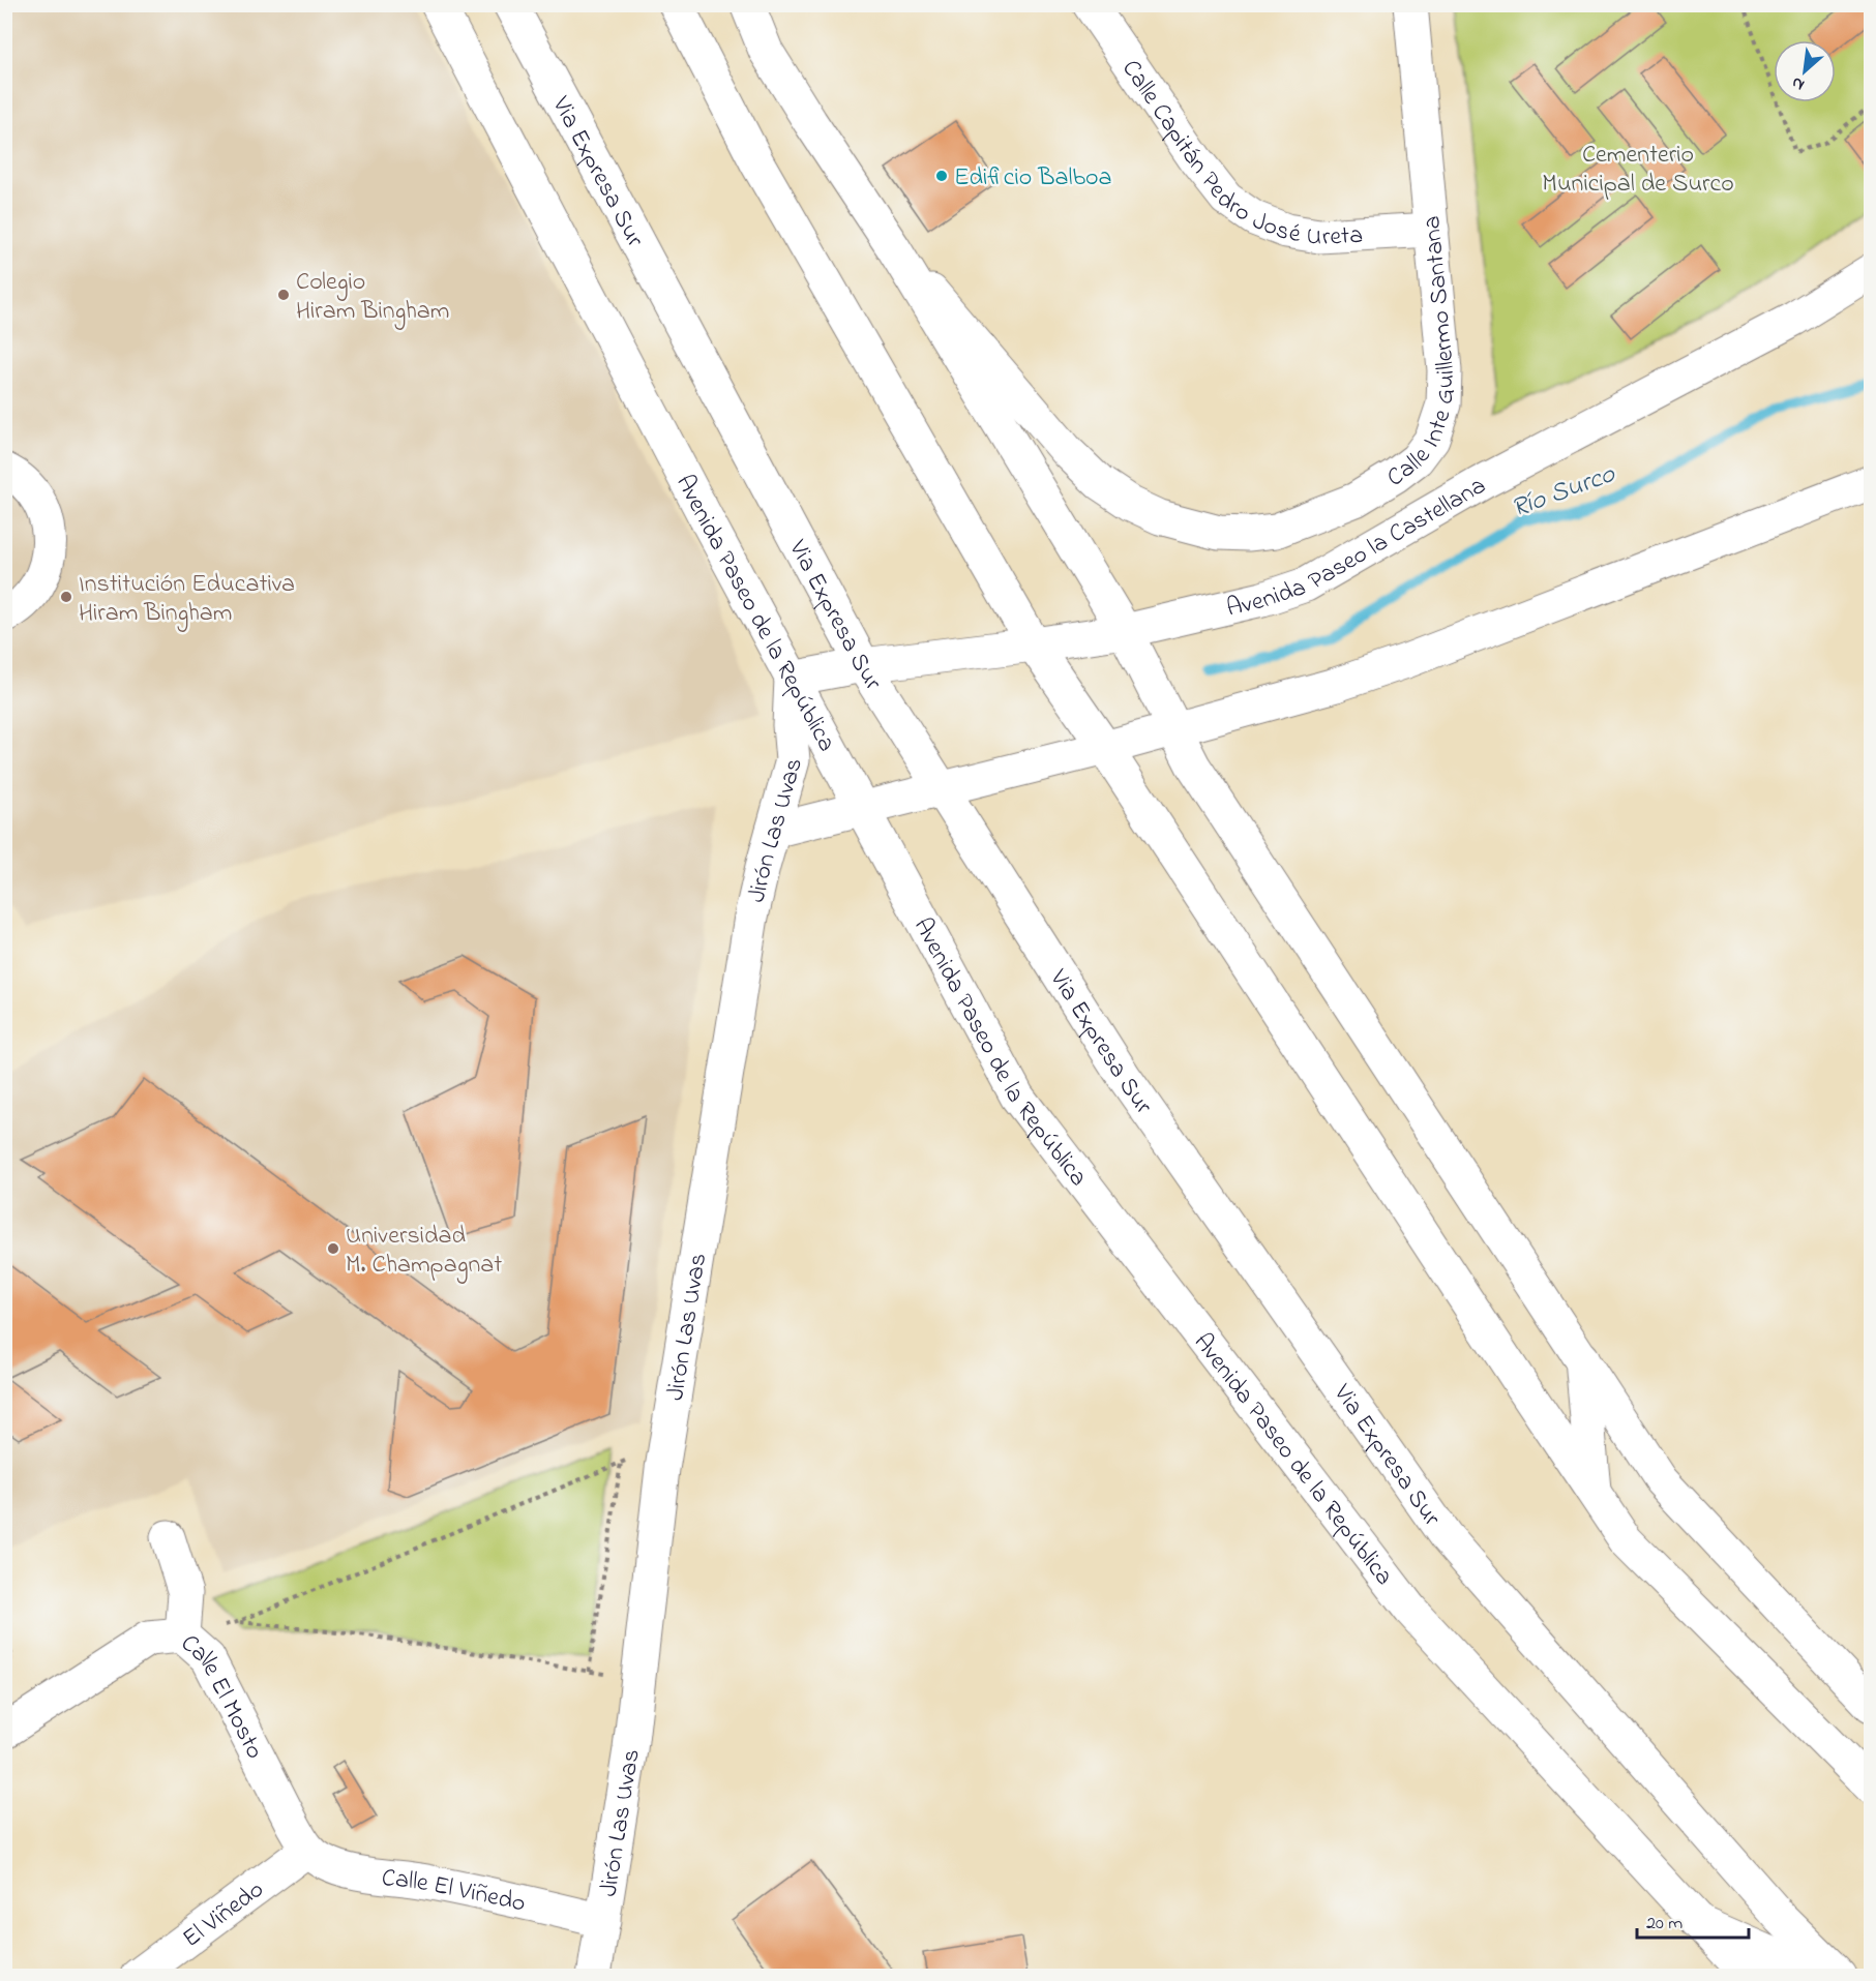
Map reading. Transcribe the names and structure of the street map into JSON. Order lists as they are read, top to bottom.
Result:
{
  "streets": {
    "main road": [
      "Calle Capitán Pedro José Ureta",
      "Via Expresa Sur",
      "Calle Inte Guillermo Santana",
      "Avenida Paseo la Castellana",
      "Avenida Paseo de la República",
      "Jirón Las Uvas",
      "Calle El Mosto",
      "Calle El Viñedo",
      "El Viñedo"
    ]
  },
  "crossings": [
    ["Calle Capitán Pedro José Ureta", "Calle Inte Guillermo Santana"],
    ["Via Expresa Sur", "Avenida Paseo la Castellana"],
    ["Avenida Paseo la Castellana", "Avenida Paseo de la República"],
    ["Avenida Paseo la Castellana", "Jirón Las Uvas"],
    ["Avenida Paseo de la República", "Jirón Las Uvas"],
    ["Jirón Las Uvas", "Calle El Viñedo"],
    ["Calle El Mosto", "Calle El Viñedo"],
    ["Calle El Mosto", "El Viñedo"],
    ["Calle El Viñedo", "El Viñedo"]
  ],
  "water": ["Río Surco"],
  "parks": ["Cementerio Municipal de Surco"],
  "places": [
    "Edificio Balboa",
    "Colegio Hiram Bingham",
    "Institución Educativa Hiram Bingham",
    "Universidad M. Champagnat"
  ],
  "scale_bar": "20 m",
  "north": "bottom left"
}
